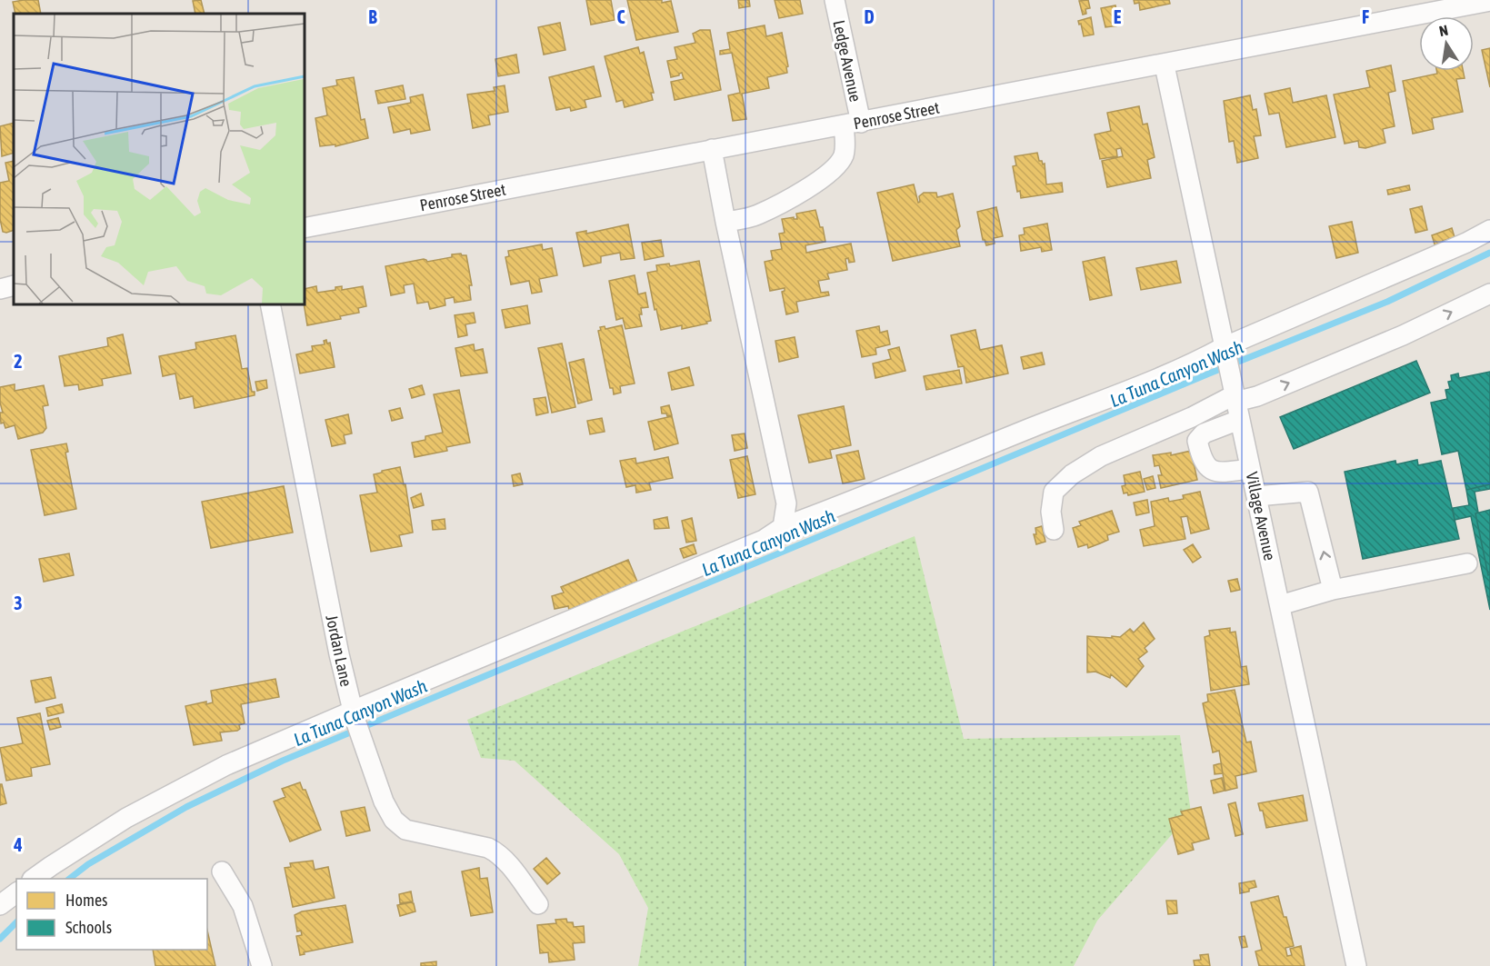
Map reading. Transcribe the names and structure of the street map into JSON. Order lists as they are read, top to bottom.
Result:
{
  "streets": {
    "street": [
      "Ledge Avenue",
      "Penrose Street",
      "Village Avenue",
      "Jordan Lane"
    ]
  },
  "crossings": [
    ["Ledge Avenue", "Penrose Street"],
    ["Penrose Street", "Village Avenue"]
  ],
  "water": ["La Tuna Canyon Wash"],
  "legend": ["Homes", "Schools"],
  "north": "top",
  "grid": {
    "columns": [
      "B",
      "C",
      "D",
      "E",
      "F"
    ],
    "rows": ["2", "3", "4"]
  }
}
